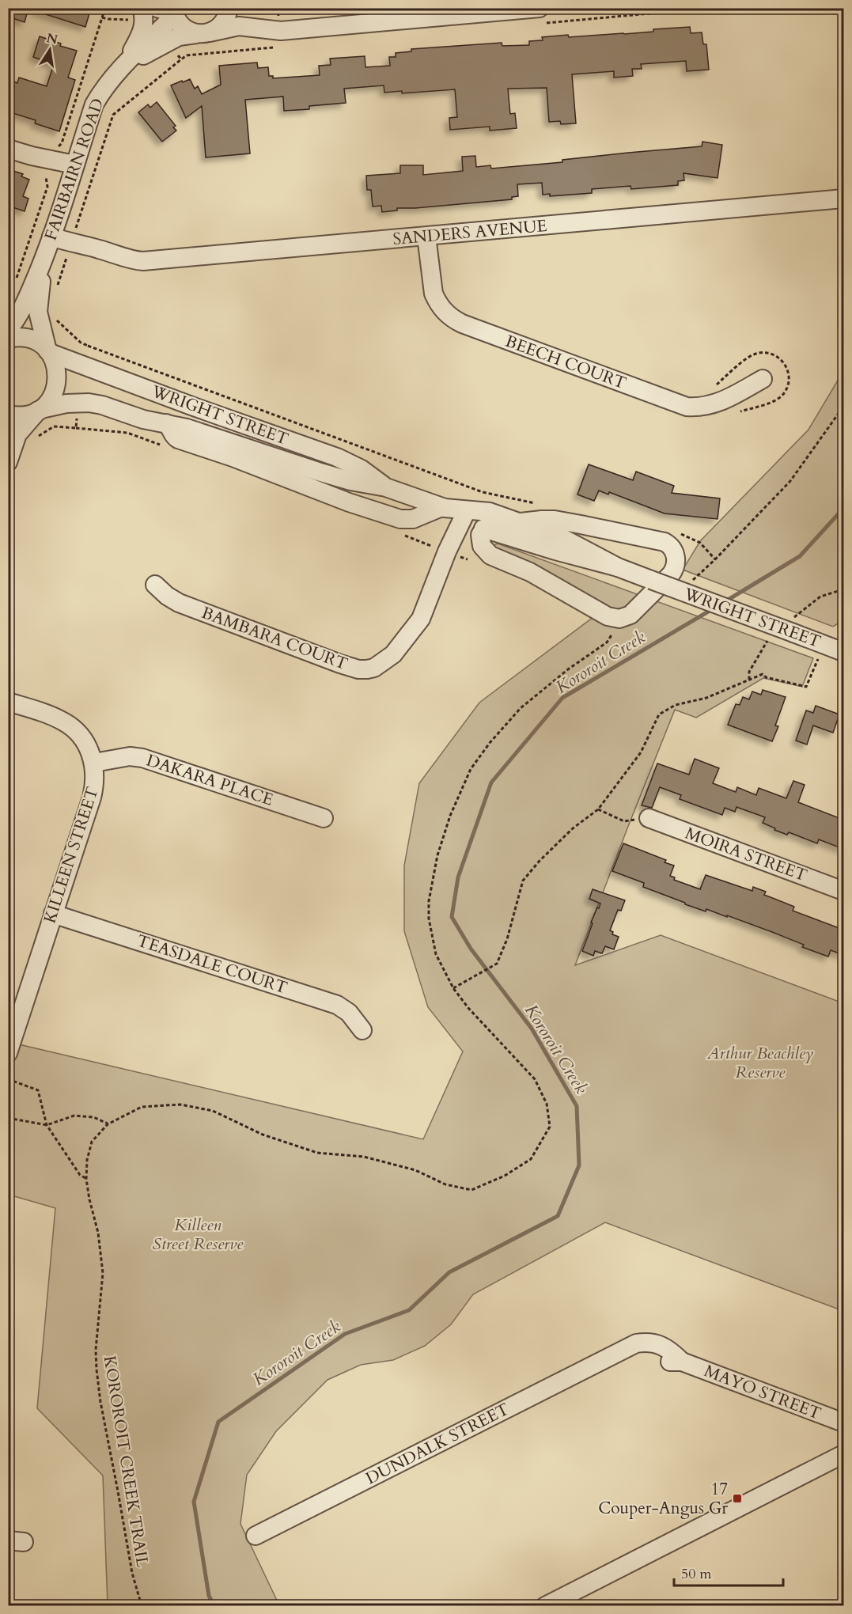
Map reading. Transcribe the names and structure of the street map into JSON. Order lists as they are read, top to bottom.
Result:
{
  "streets": {
    "street": [
      "FAIRBAIRN ROAD",
      "SANDERS AVENUE",
      "BEECH COURT",
      "WRIGHT STREET",
      "BAMBARA COURT",
      "DAKARA PLACE",
      "MOIRA STREET",
      "KILLEEN STREET",
      "TEASDALE COURT",
      "MAYO STREET",
      "DUNDALK STREET"
    ],
    "path": ["KOROROIT CREEK TRAIL"]
  },
  "crossings": [
    ["FAIRBAIRN ROAD", "SANDERS AVENUE"],
    ["FAIRBAIRN ROAD", "WRIGHT STREET"],
    ["SANDERS AVENUE", "BEECH COURT"],
    ["WRIGHT STREET", "BAMBARA COURT"],
    ["DAKARA PLACE", "KILLEEN STREET"],
    ["KILLEEN STREET", "TEASDALE COURT"],
    ["MAYO STREET", "DUNDALK STREET"]
  ],
  "water": ["Kororoit Creek"],
  "parks": ["Arthur Beachley Reserve", "Killeen Street Reserve"],
  "places": {
    "transit": ["17 Couper-Angus Gr"]
  },
  "scale_bar": "50 m",
  "north": "top"
}
